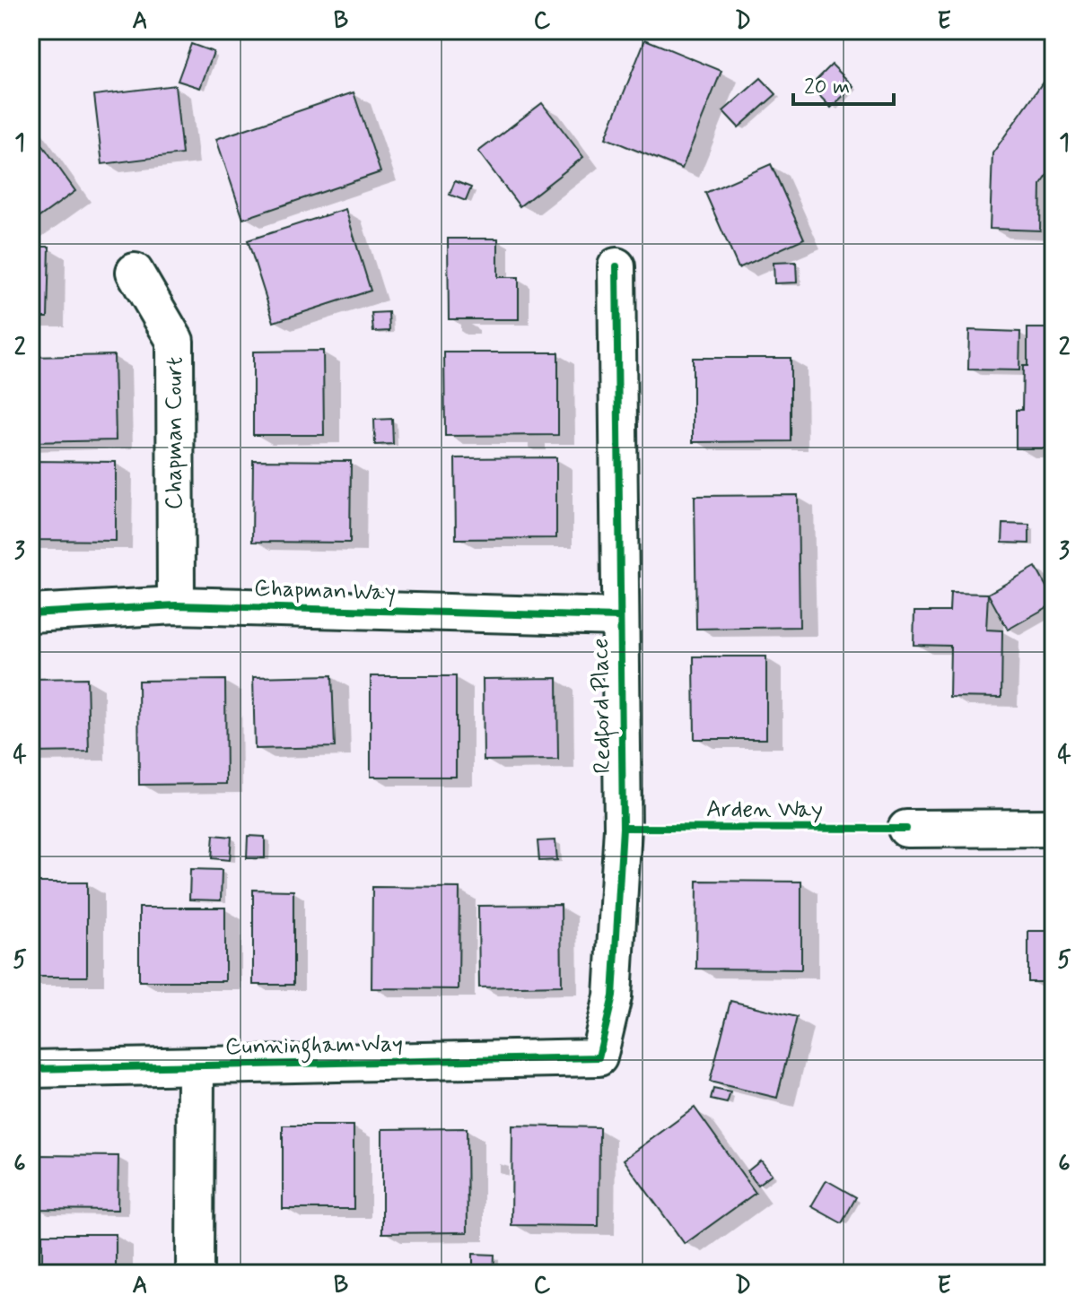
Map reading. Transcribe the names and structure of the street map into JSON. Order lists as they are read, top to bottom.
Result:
{
  "streets": {
    "street": [
      "Chapman Court",
      "Chapman Way",
      "Redford Place",
      "Cunningham Way"
    ],
    "cycle path": ["Arden Way"]
  },
  "crossings": [
    ["Chapman Court", "Chapman Way"],
    ["Chapman Way", "Redford Place"],
    ["Redford Place", "Cunningham Way"]
  ],
  "scale_bar": "20 m",
  "grid": {
    "columns": [
      "A",
      "B",
      "C",
      "D",
      "E"
    ],
    "rows": [
      "1",
      "2",
      "3",
      "4",
      "5",
      "6"
    ]
  }
}
